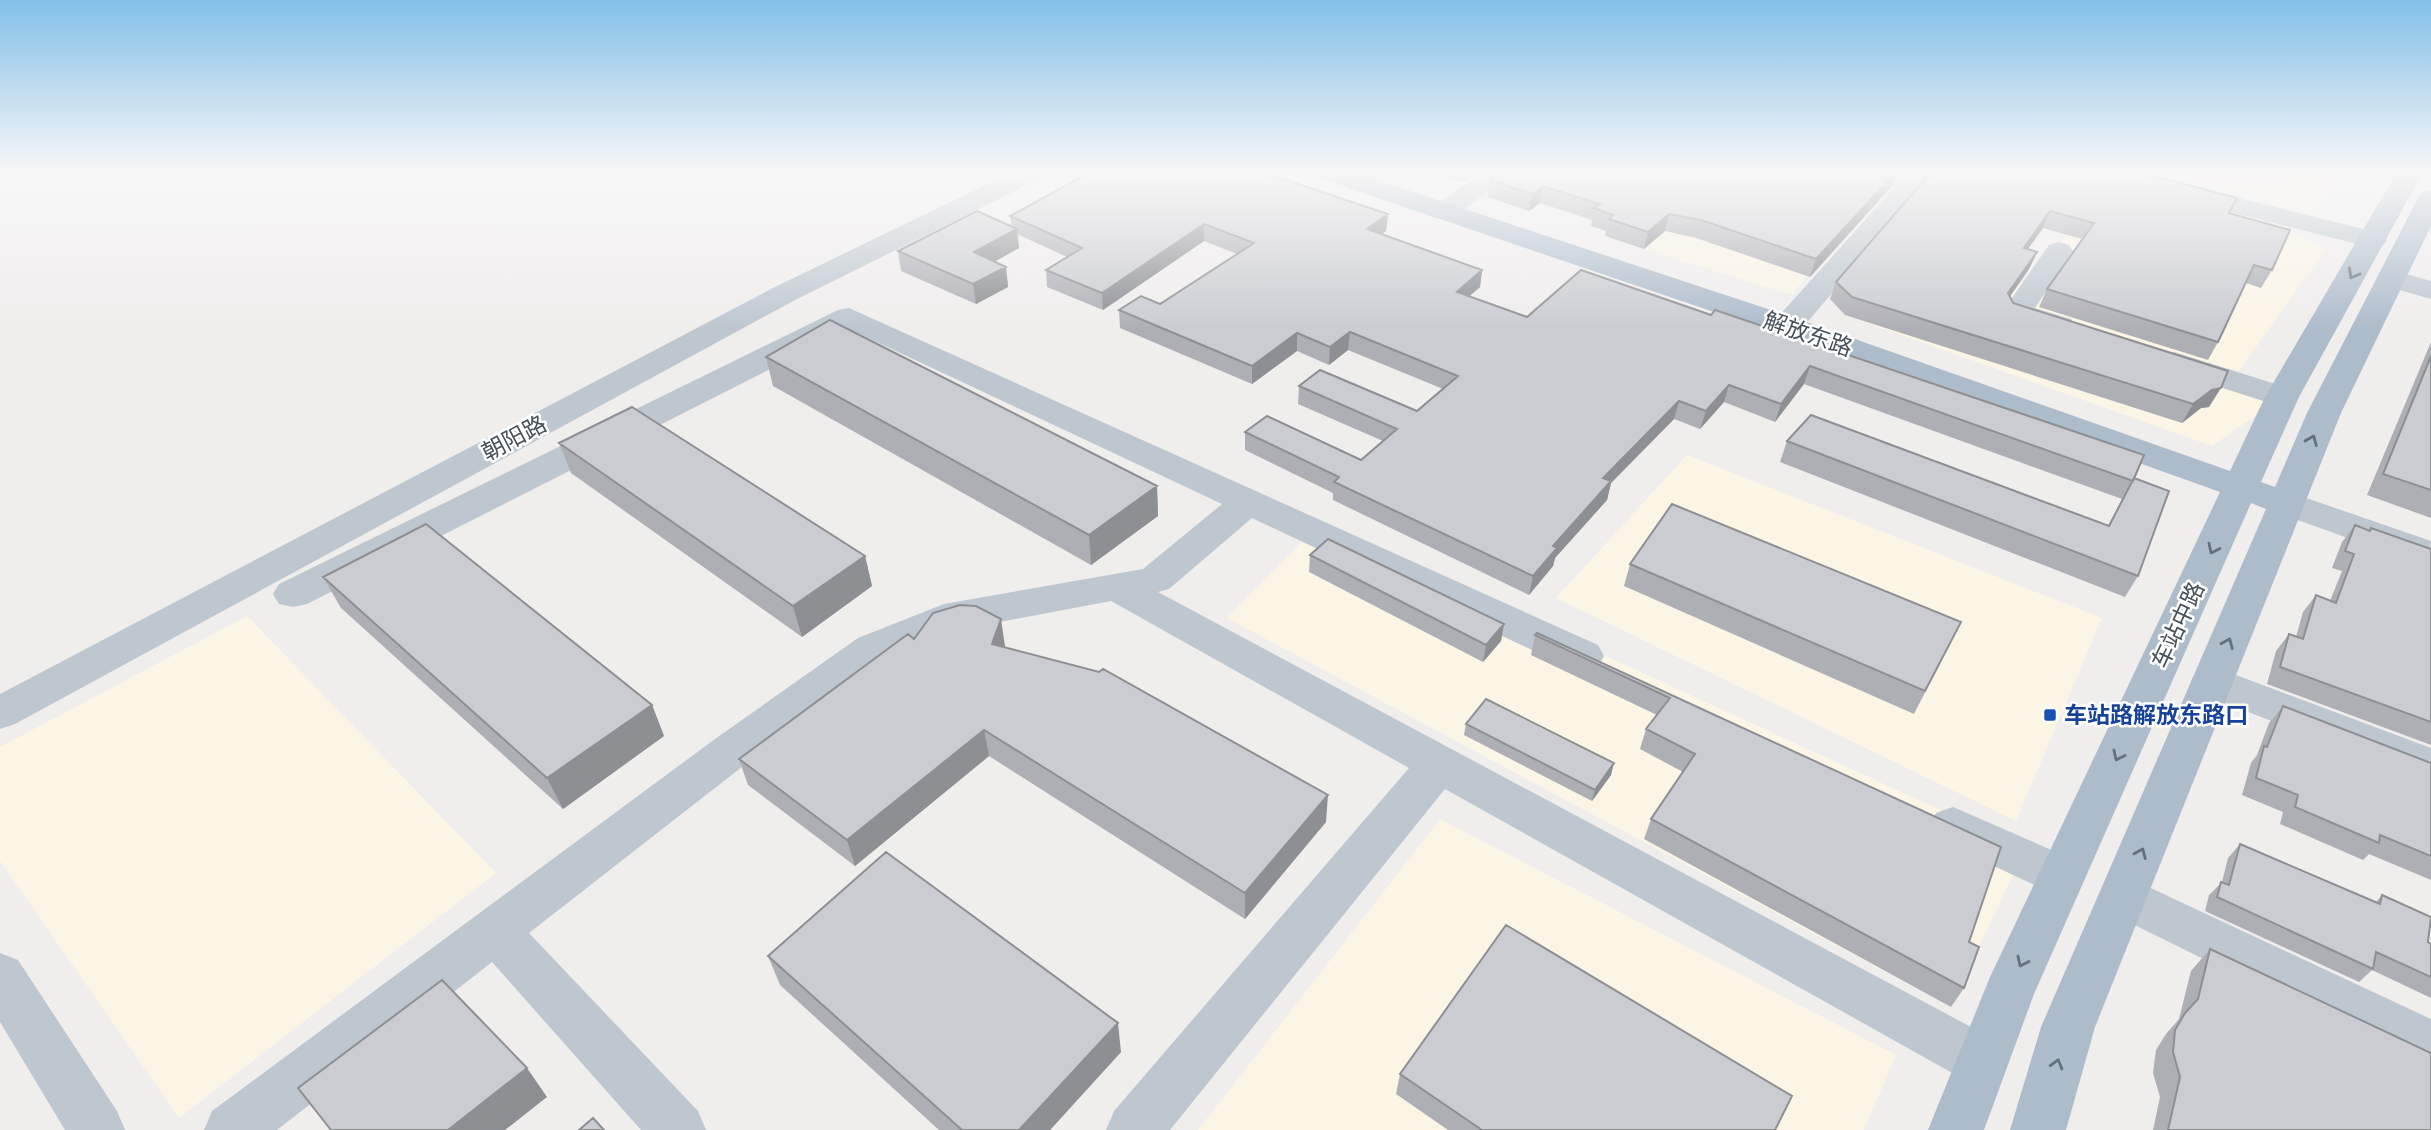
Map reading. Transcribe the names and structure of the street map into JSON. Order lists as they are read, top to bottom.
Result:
{
  "streets": {
    "main road": ["解放东路", "车站中路"],
    "street": ["朝阳路"]
  },
  "crossings": [
    ["解放东路", "车站中路"]
  ],
  "places": {
    "transit": ["车站路解放东路口"]
  }
}
